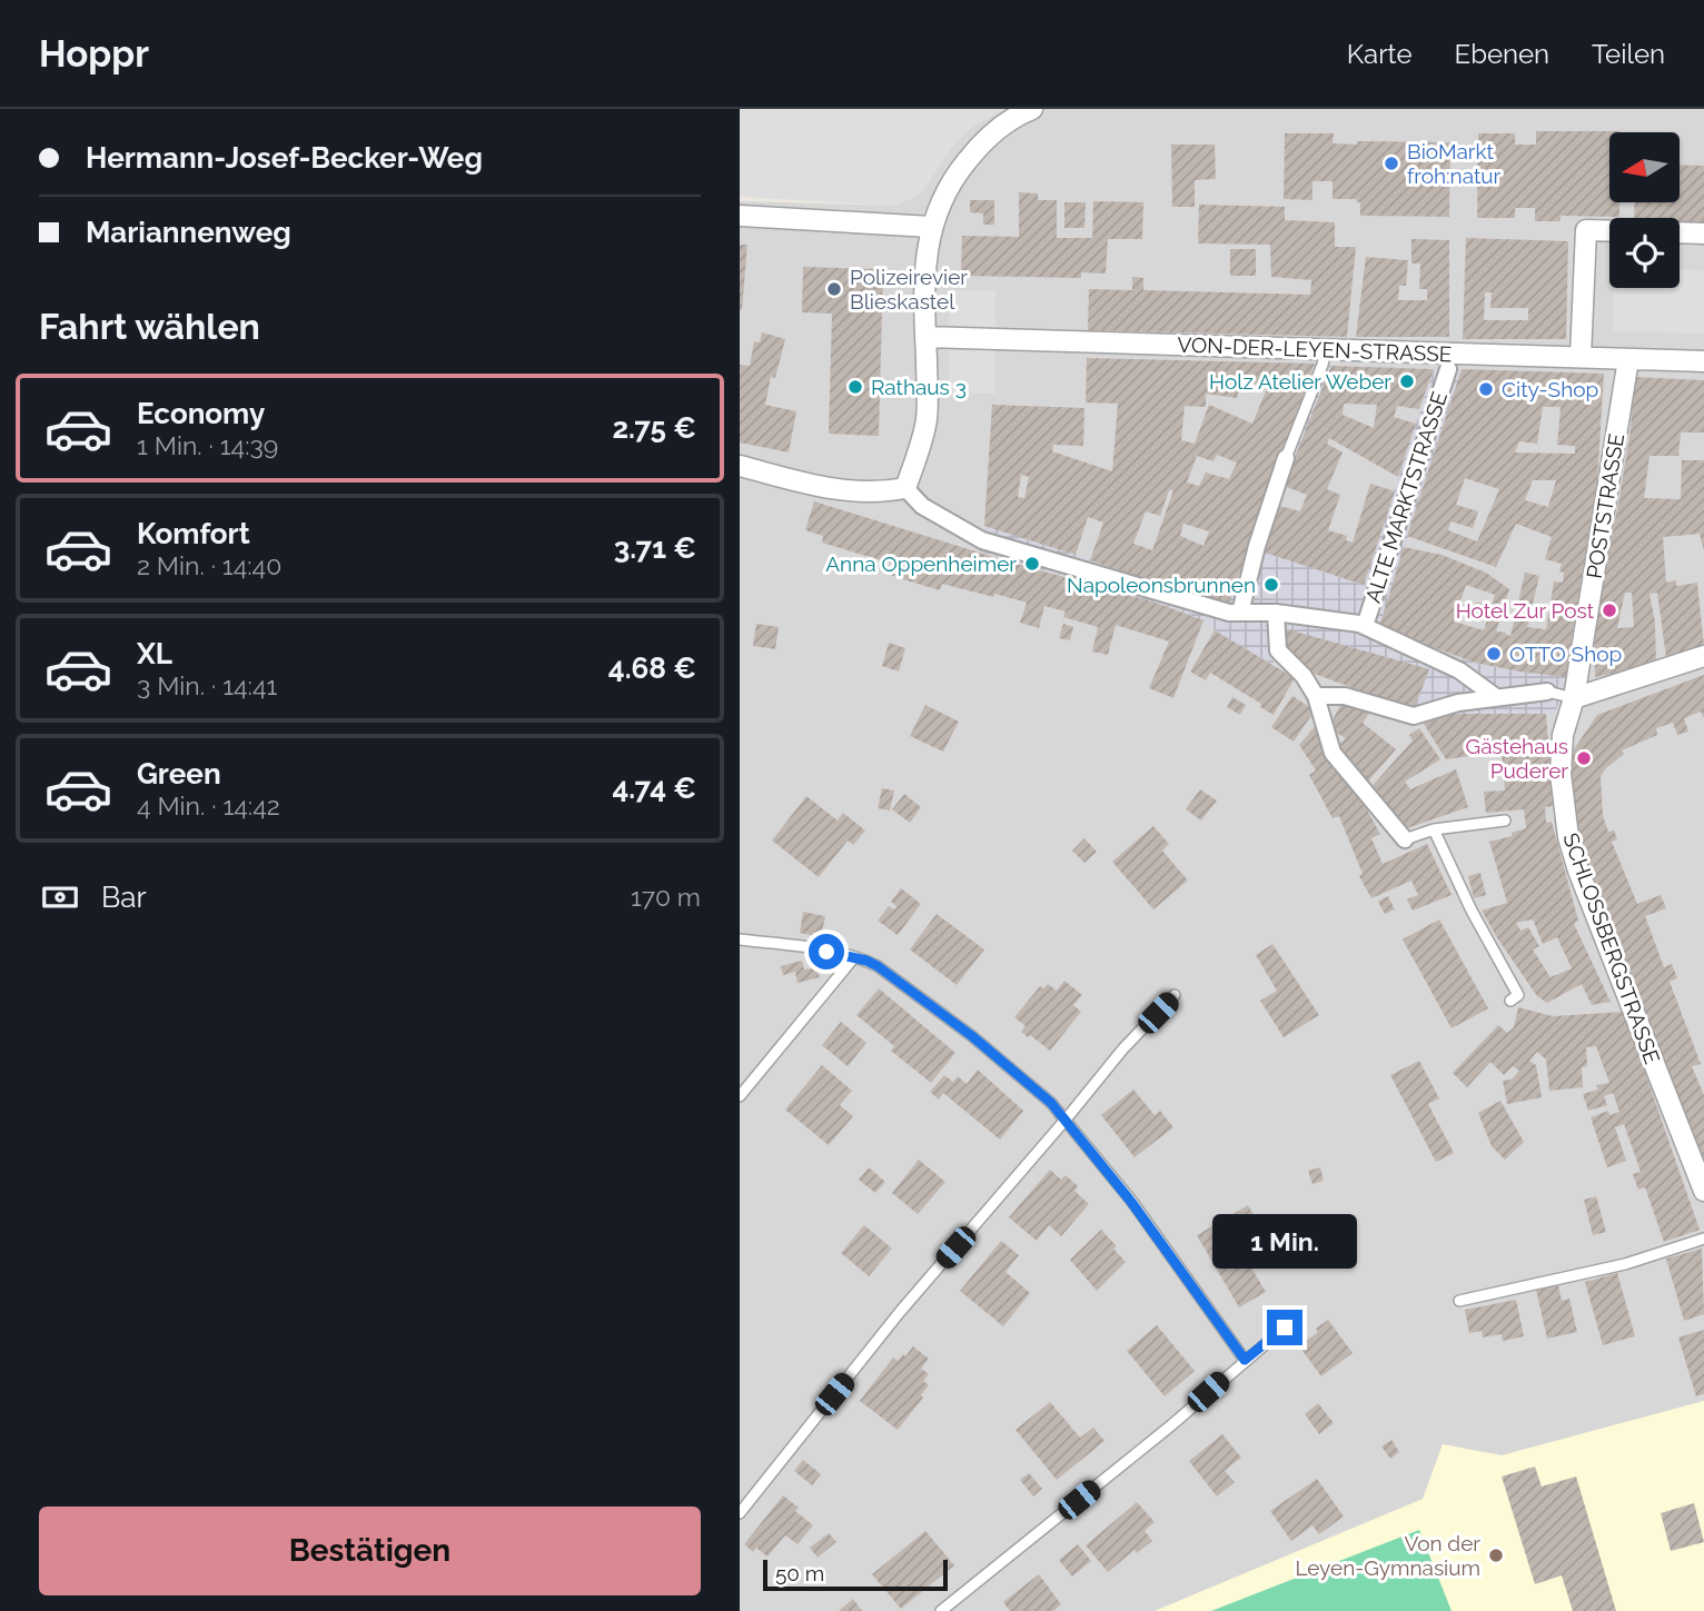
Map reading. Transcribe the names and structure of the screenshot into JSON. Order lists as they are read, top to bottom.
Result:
{
  "streets": {
    "street": [
      "VON-DER-LEYEN-STRASSE",
      "ALTE MARKTSTRASSE",
      "POSTSTRASSE",
      "SCHLOSSBERGSTRASSE"
    ]
  },
  "crossings": [
    ["VON-DER-LEYEN-STRASSE", "ALTE MARKTSTRASSE"],
    ["VON-DER-LEYEN-STRASSE", "POSTSTRASSE"],
    ["POSTSTRASSE", "SCHLOSSBERGSTRASSE"]
  ],
  "places": [
    "BioMarkt froh:natur",
    "Polizeirevier Blieskastel",
    "Holz Atelier Weber",
    "Rathaus 3",
    "City-Shop",
    "Anna Oppenheimer",
    "Napoleonsbrunnen",
    "Hotel Zur Post",
    "OTTO Shop",
    "Gästehaus Puderer",
    "Von der Leyen-Gymnasium"
  ],
  "scale_bar": "50 m",
  "north": "left",
  "page": {
    "header": "Hoppr",
    "nav": ["Karte", "Ebenen", "Teilen"],
    "banner": ["Hermann-Josef-Becker-Weg", "Mariannenweg"],
    "heading": "Fahrt wählen",
    "list": [
      {
        "name": "Economy",
        "note": "1 Min. · 14:39",
        "value": "2.75 €"
      },
      {
        "name": "Komfort",
        "note": "2 Min. · 14:40",
        "value": "3.71 €"
      },
      {
        "name": "XL",
        "note": "3 Min. · 14:41",
        "value": "4.68 €"
      },
      {
        "name": "Green",
        "note": "4 Min. · 14:42",
        "value": "4.74 €"
      }
    ],
    "pay": ["Bar", "170 m"],
    "bubble": "1 Min.",
    "buttons": "Bestätigen",
    "scale": "50 m"
  }
}
